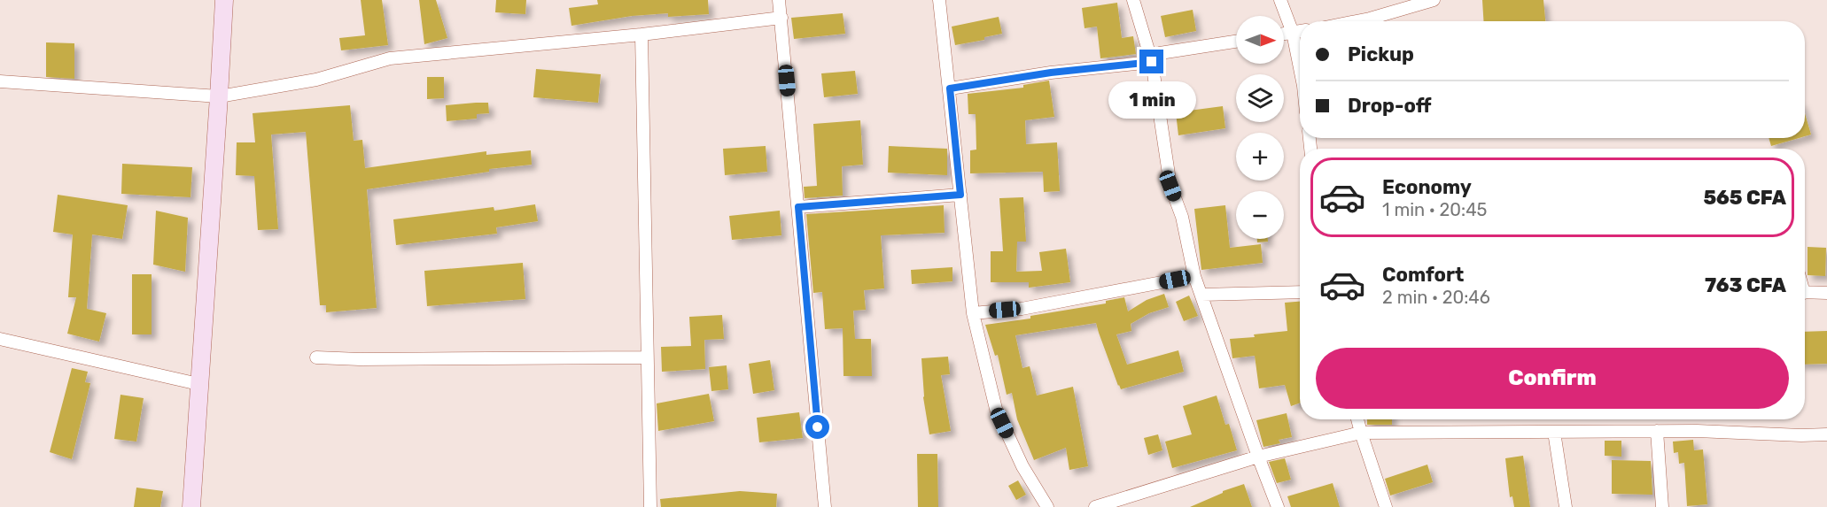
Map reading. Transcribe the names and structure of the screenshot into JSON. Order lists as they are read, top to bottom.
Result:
{
  "north": "right",
  "page": {
    "map_buttons": ["+", "−"],
    "banner": ["Pickup", "Drop-off"],
    "bubble": "1 min",
    "list": [
      {
        "name": "Economy",
        "note": "1 min · 20:45",
        "value": "565 CFA"
      },
      {
        "name": "Comfort",
        "note": "2 min · 20:46",
        "value": "763 CFA"
      }
    ],
    "buttons": "Confirm"
  }
}
